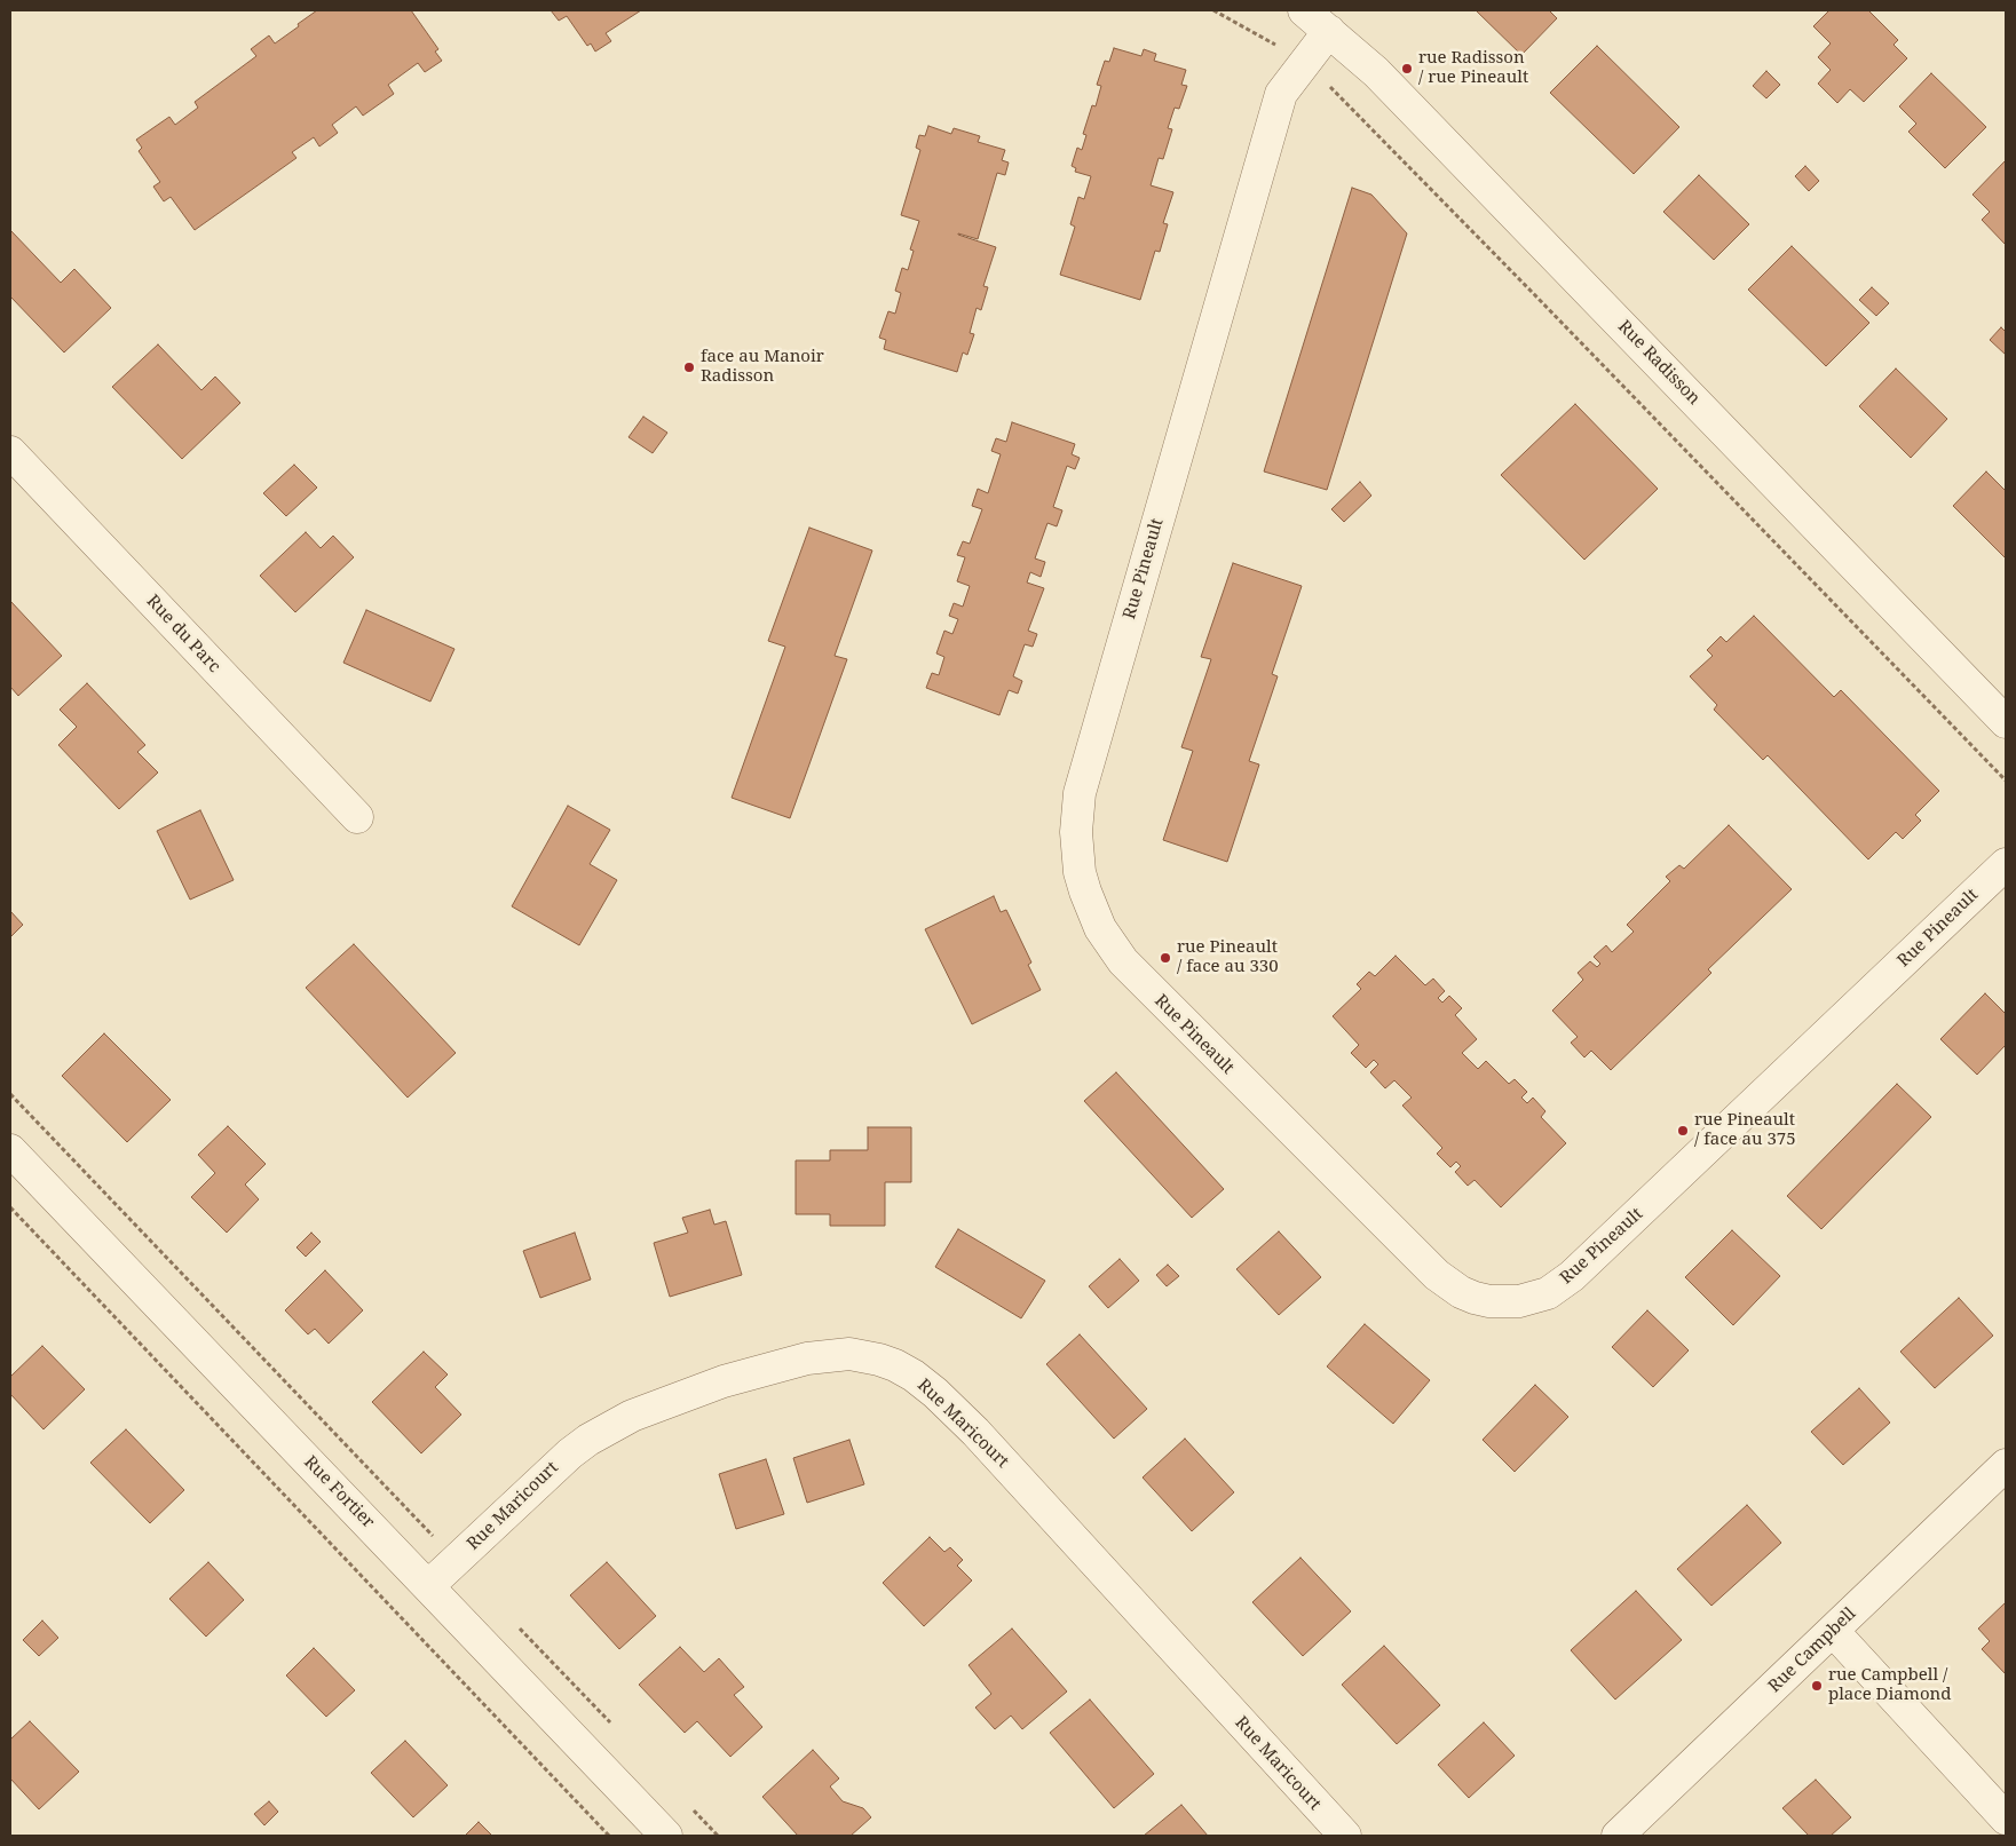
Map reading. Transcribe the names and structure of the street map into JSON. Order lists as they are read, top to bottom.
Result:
{
  "streets": {
    "street": [
      "Rue Radisson",
      "Rue Pineault",
      "Rue du Parc",
      "Rue Maricourt",
      "Rue Fortier",
      "Rue Campbell"
    ]
  },
  "crossings": [
    ["Rue Radisson", "Rue Pineault"],
    ["Rue Maricourt", "Rue Fortier"]
  ],
  "places": [
    "rue Radisson / rue Pineault",
    "face au Manoir Radisson",
    "rue Pineault / face au 330",
    "rue Pineault / face au 375",
    "rue Campbell / place Diamond"
  ]
}
